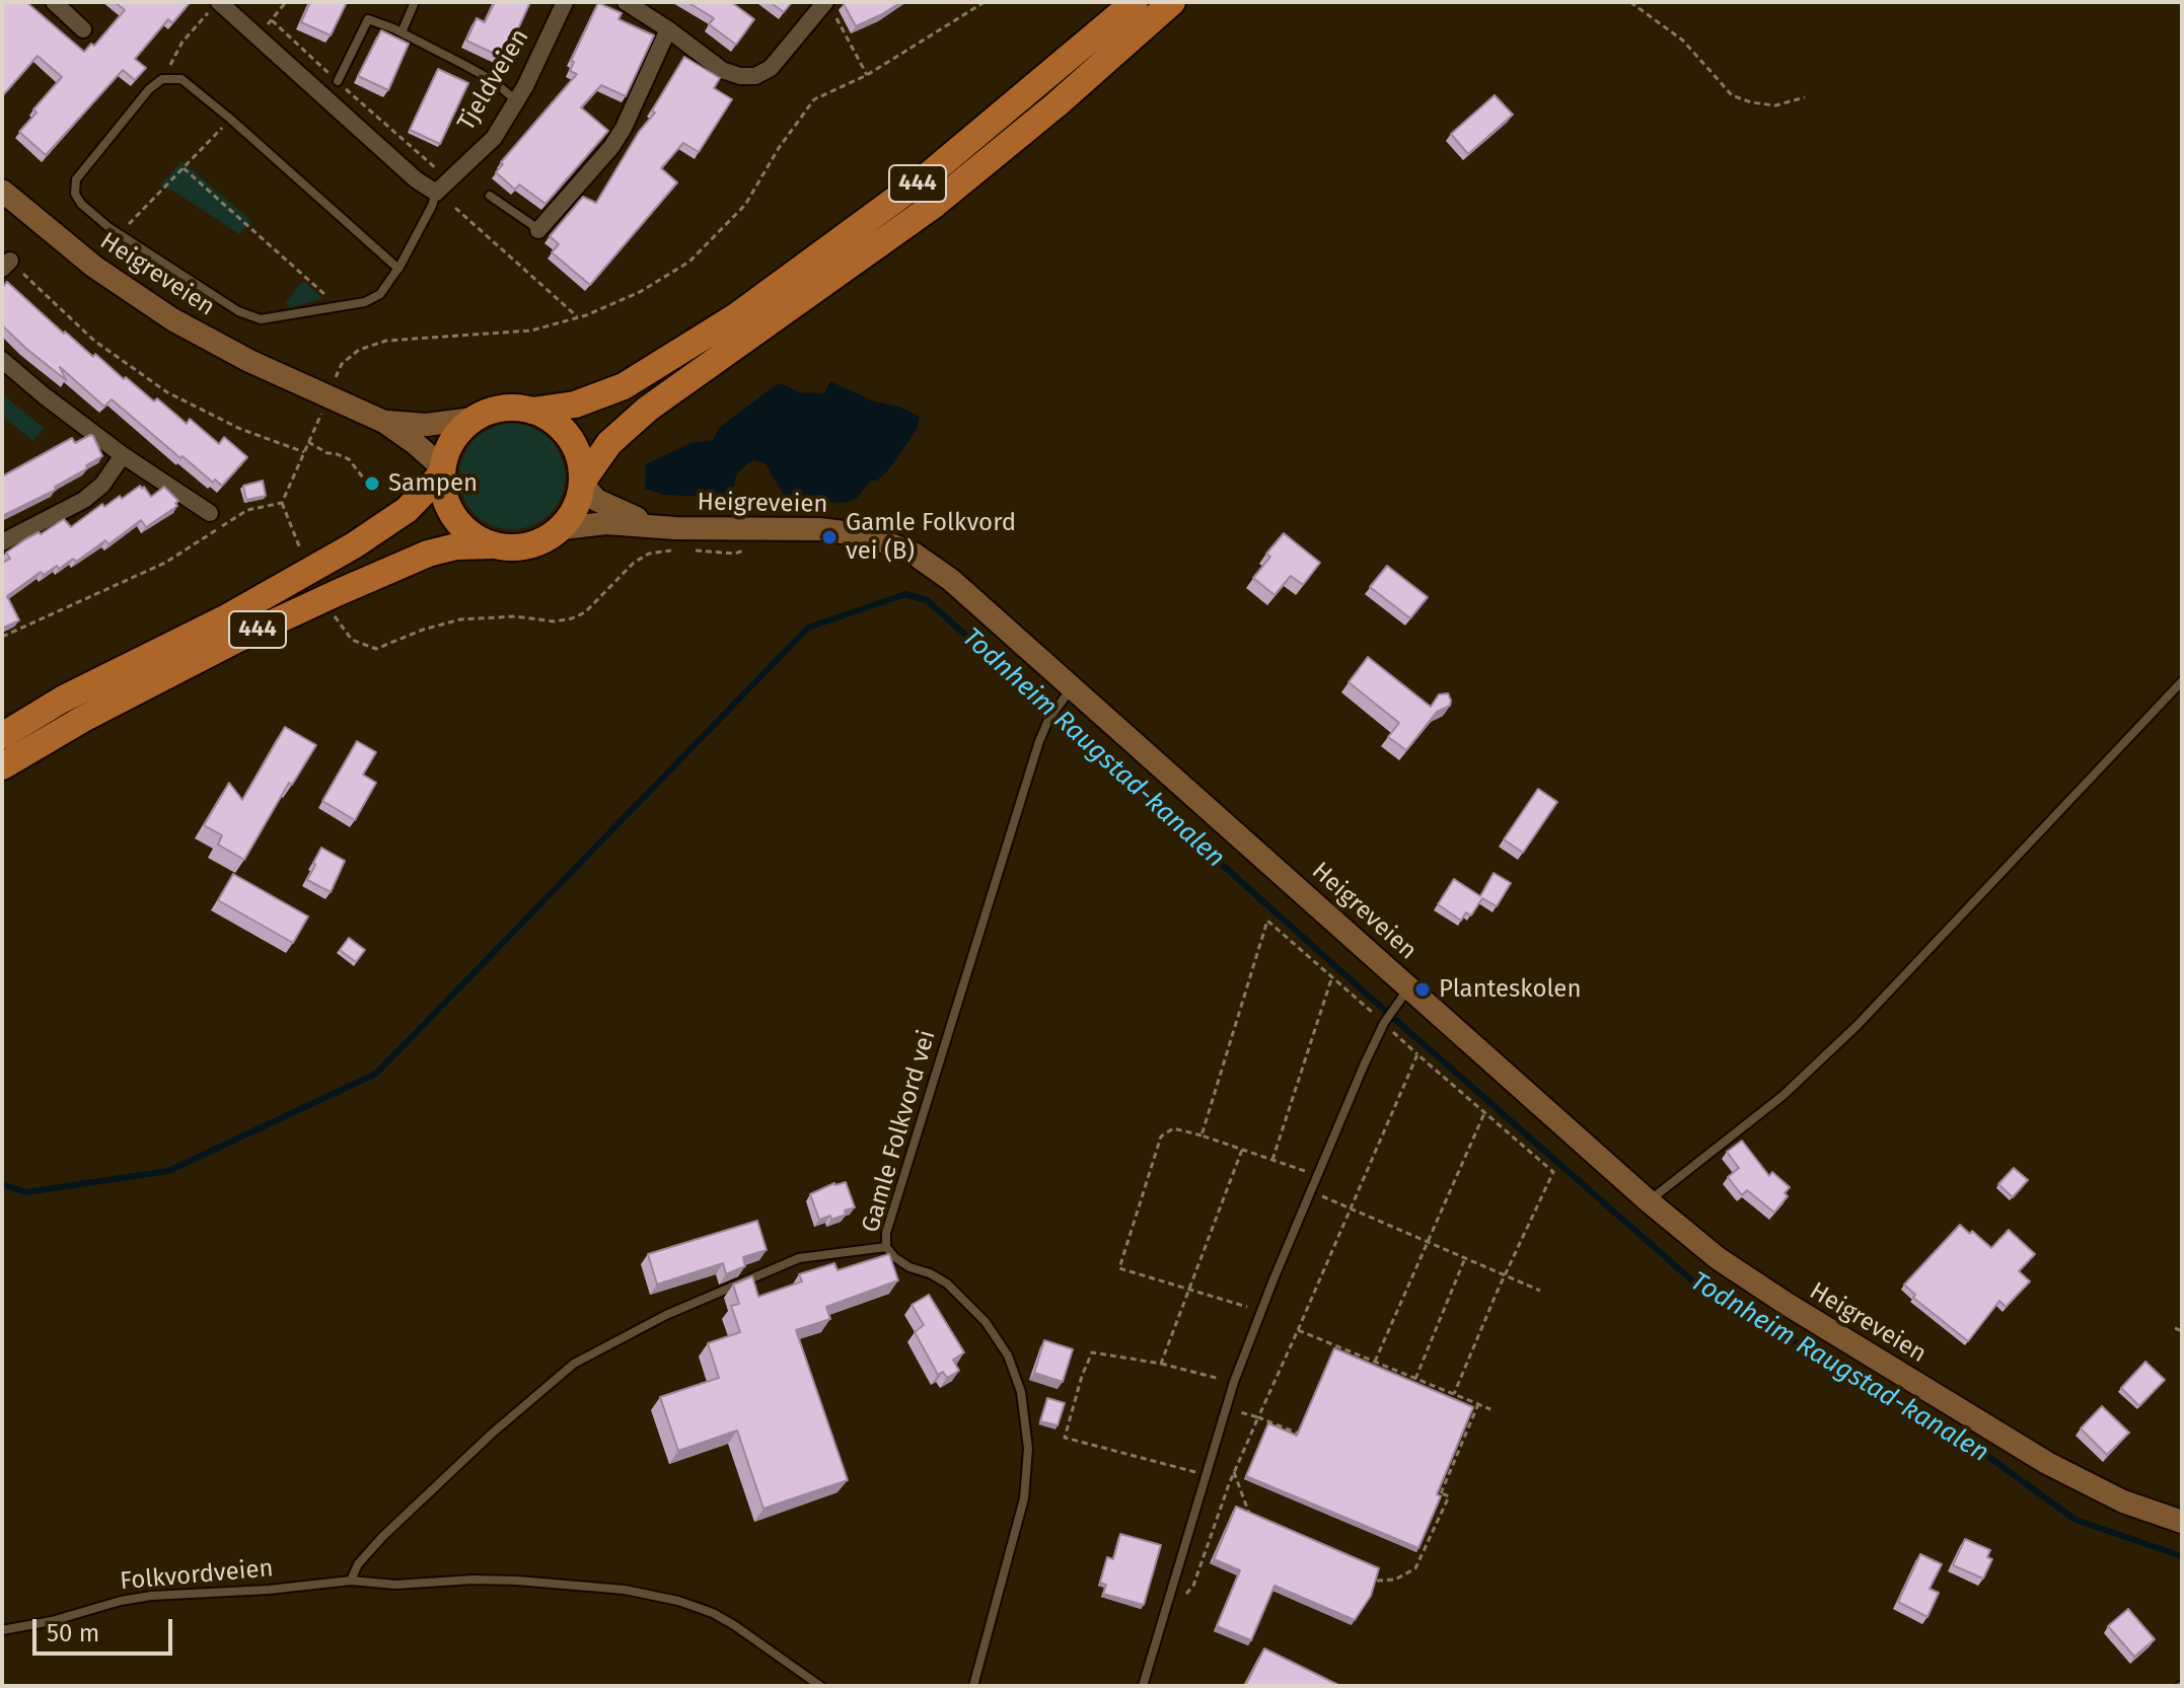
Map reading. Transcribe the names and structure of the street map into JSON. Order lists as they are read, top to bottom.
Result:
{
  "streets": {
    "highway": ["444"],
    "main road": ["Heigreveien"],
    "street": ["Tjeldveien"],
    "lane": ["Gamle Folkvord vei", "Folkvordveien"]
  },
  "crossings": [
    ["444", "Heigreveien"],
    ["Heigreveien", "Gamle Folkvord vei"]
  ],
  "water": ["Todnheim Raugstad-kanalen"],
  "places": ["Sampen", "Gamle Folkvord vei (B)", "Planteskolen"],
  "scale_bar": "50 m"
}
